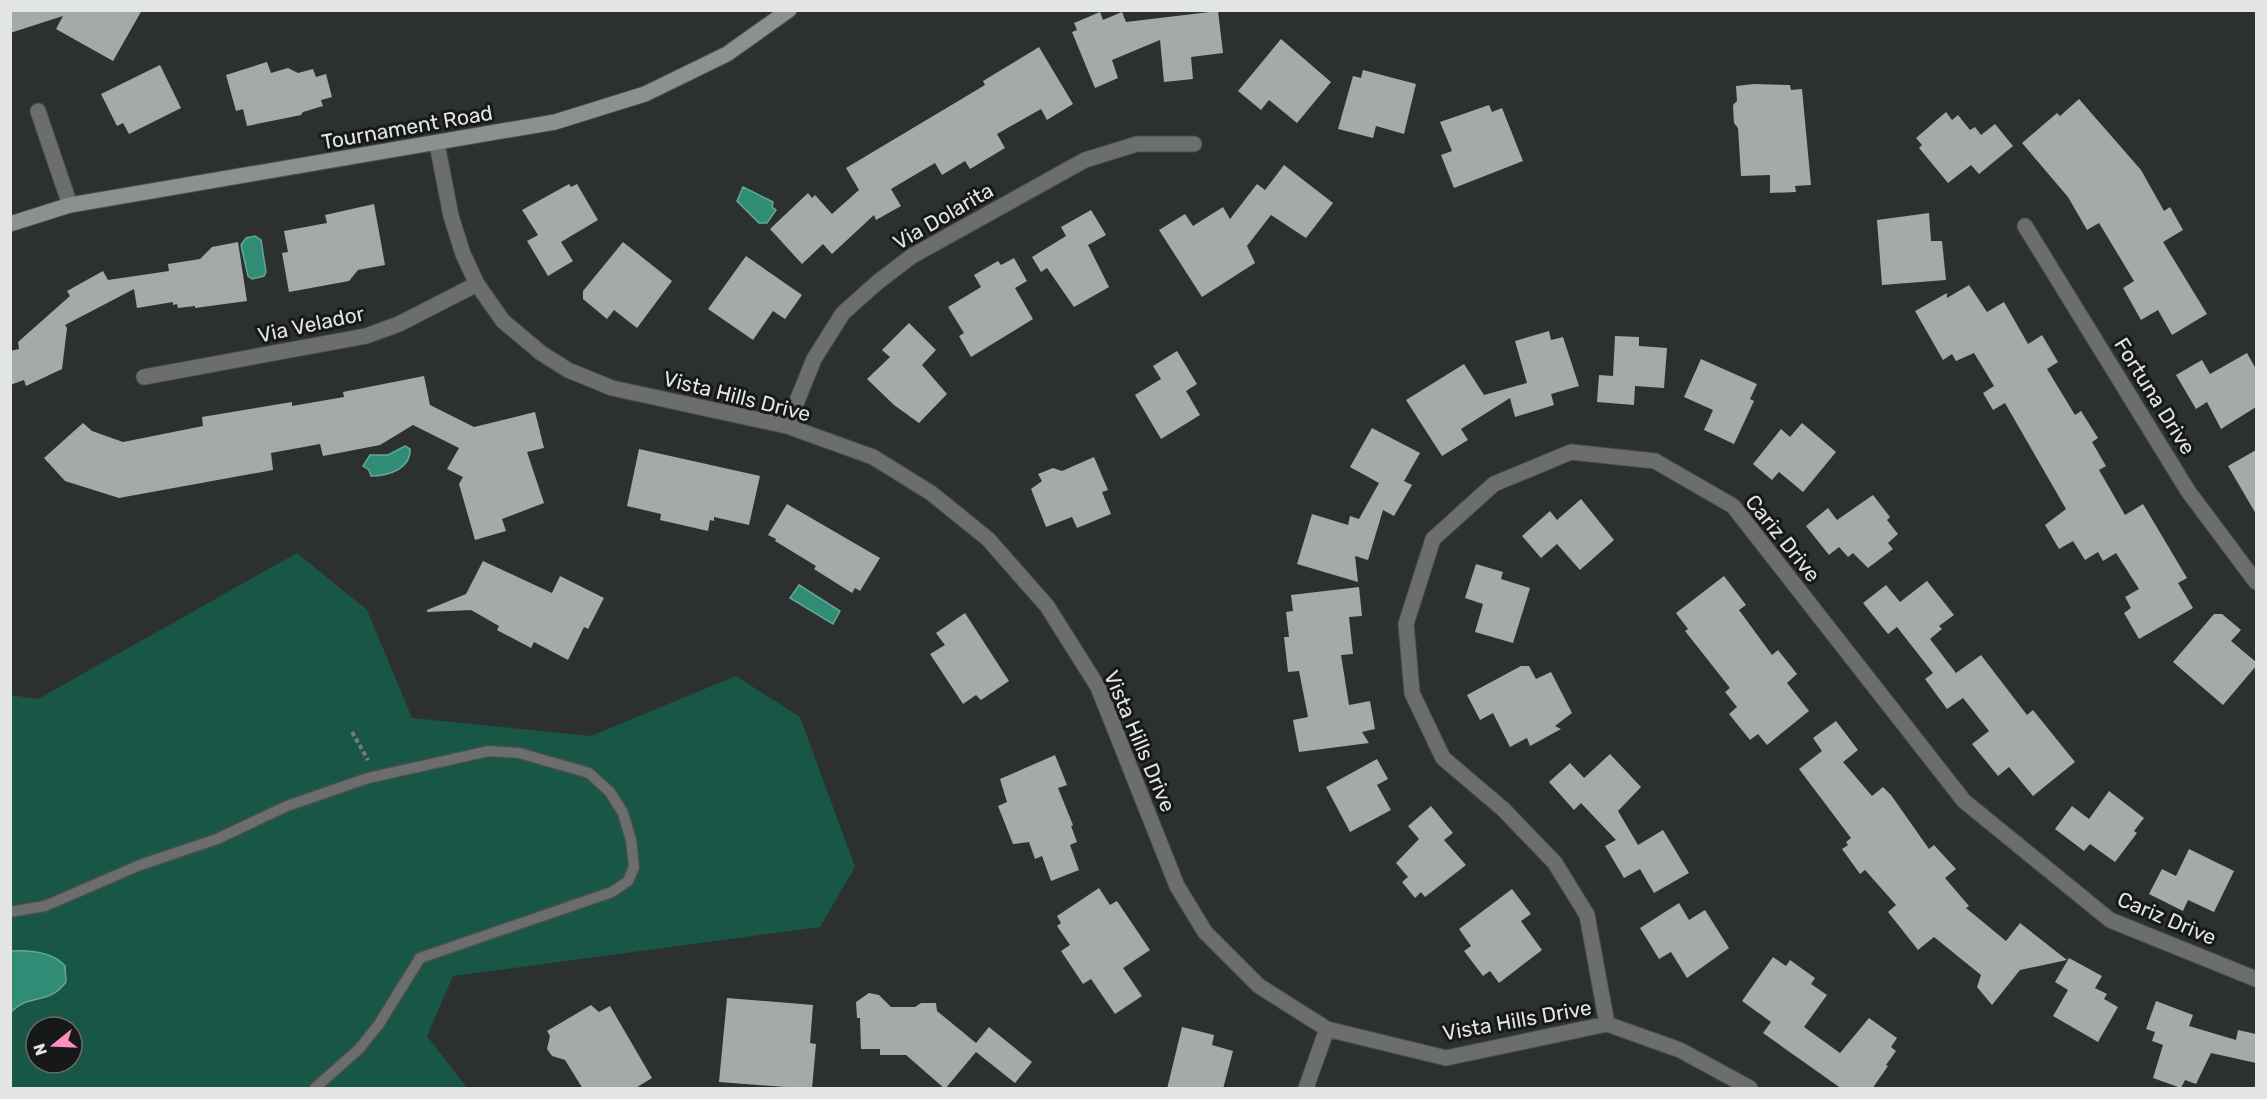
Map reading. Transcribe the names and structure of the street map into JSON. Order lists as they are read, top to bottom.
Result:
{
  "streets": {
    "street": [
      "Tournament Road",
      "Via Dolarita",
      "Via Velador",
      "Vista Hills Drive",
      "Fortuna Drive",
      "Cariz Drive"
    ]
  },
  "crossings": [
    ["Tournament Road", "Vista Hills Drive"],
    ["Via Dolarita", "Vista Hills Drive"],
    ["Via Velador", "Vista Hills Drive"],
    ["Vista Hills Drive", "Cariz Drive"]
  ],
  "north": "left"
}
